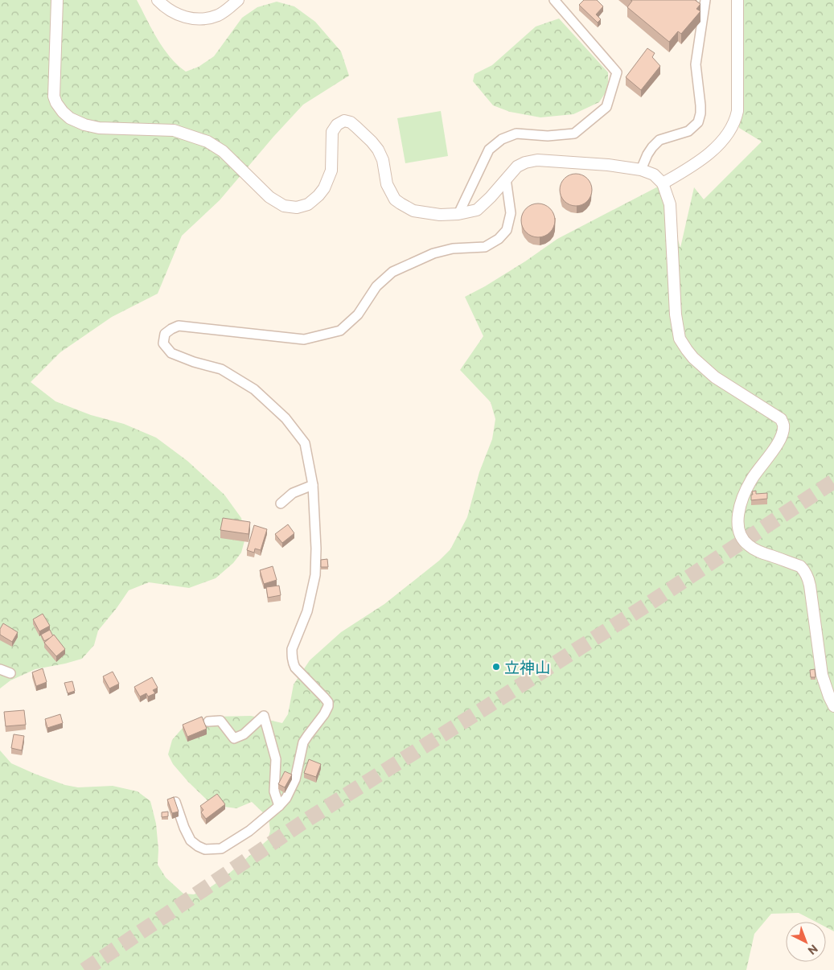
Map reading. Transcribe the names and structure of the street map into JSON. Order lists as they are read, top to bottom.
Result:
{
  "places": ["立神山"],
  "north": "bottom right"
}
